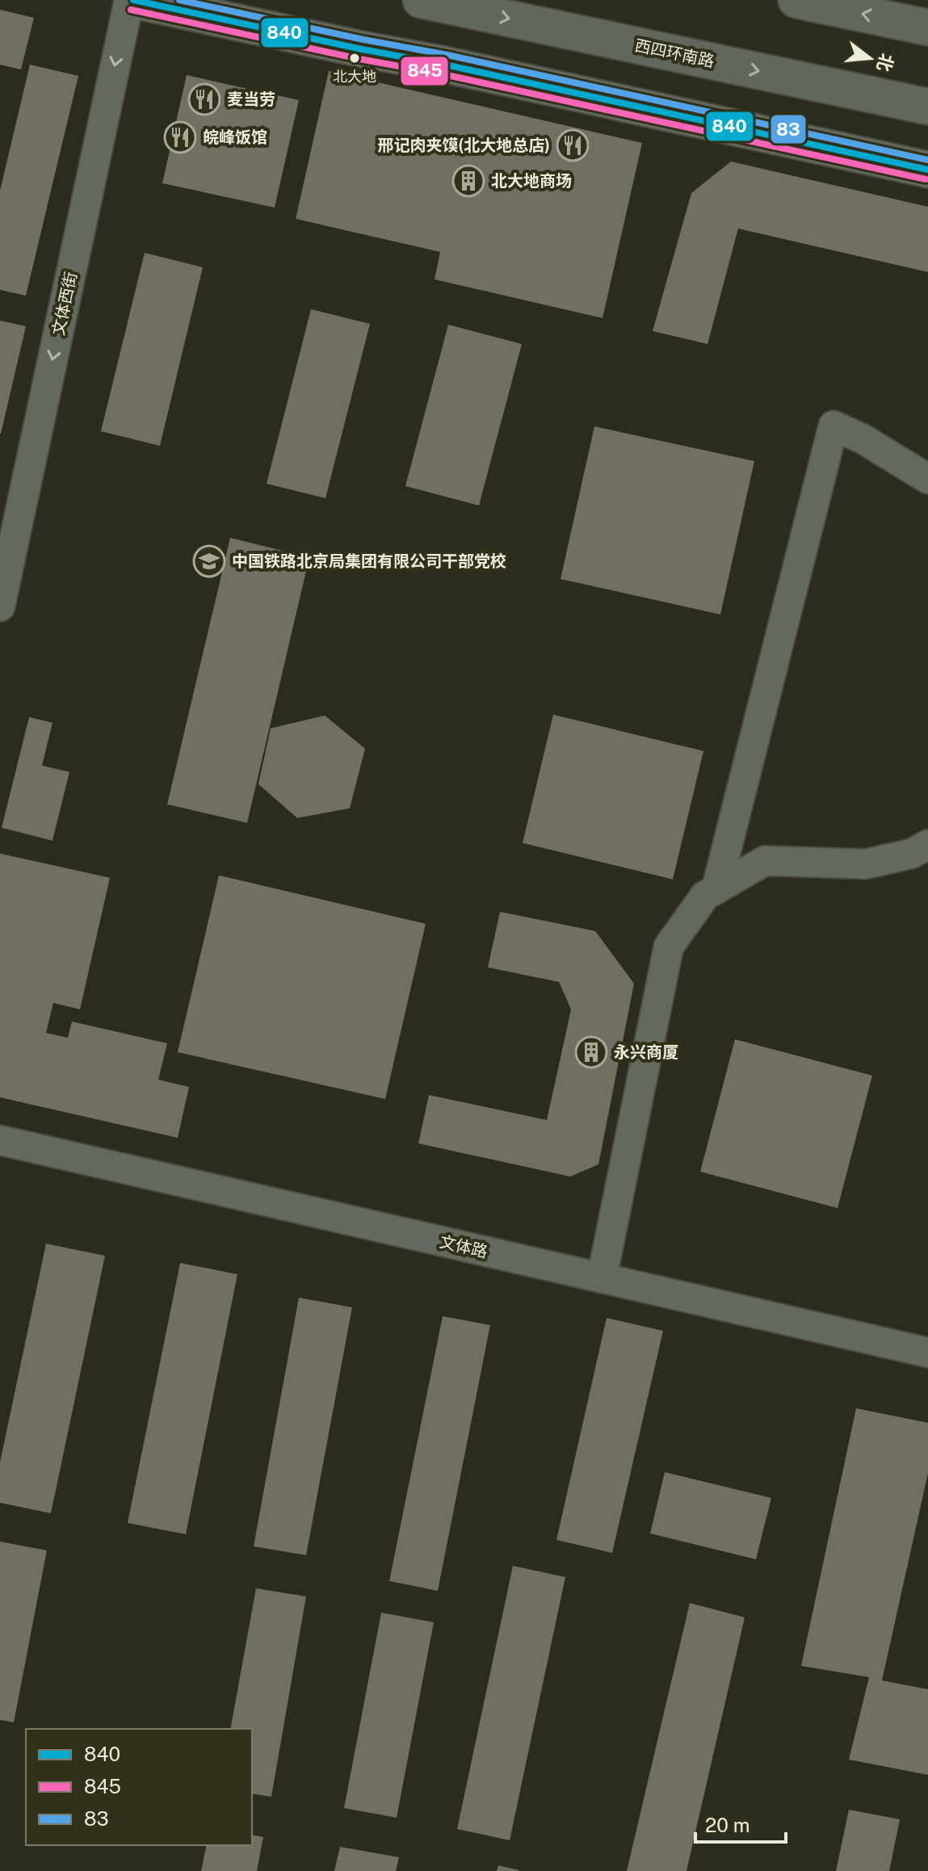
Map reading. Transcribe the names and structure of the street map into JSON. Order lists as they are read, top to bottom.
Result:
{
  "streets": {
    "highway": ["西四环南路"],
    "street": ["文体西街", "文体路"]
  },
  "one_way": ["西四环南路", "文体西街"],
  "places": {
    "other": ["北大地"],
    "restaurant": ["麦当劳", "皖峰饭馆", "邢记肉夹馍(北大地总店)"],
    "building": ["北大地商场", "永兴商厦"],
    "school or university": ["中国铁路北京局集团有限公司干部党校"]
  },
  "lines": ["transit line 840", "transit line 83", "transit line 845"],
  "legend": ["840", "845", "83"],
  "scale_bar": "20 m",
  "north": "right"
}
